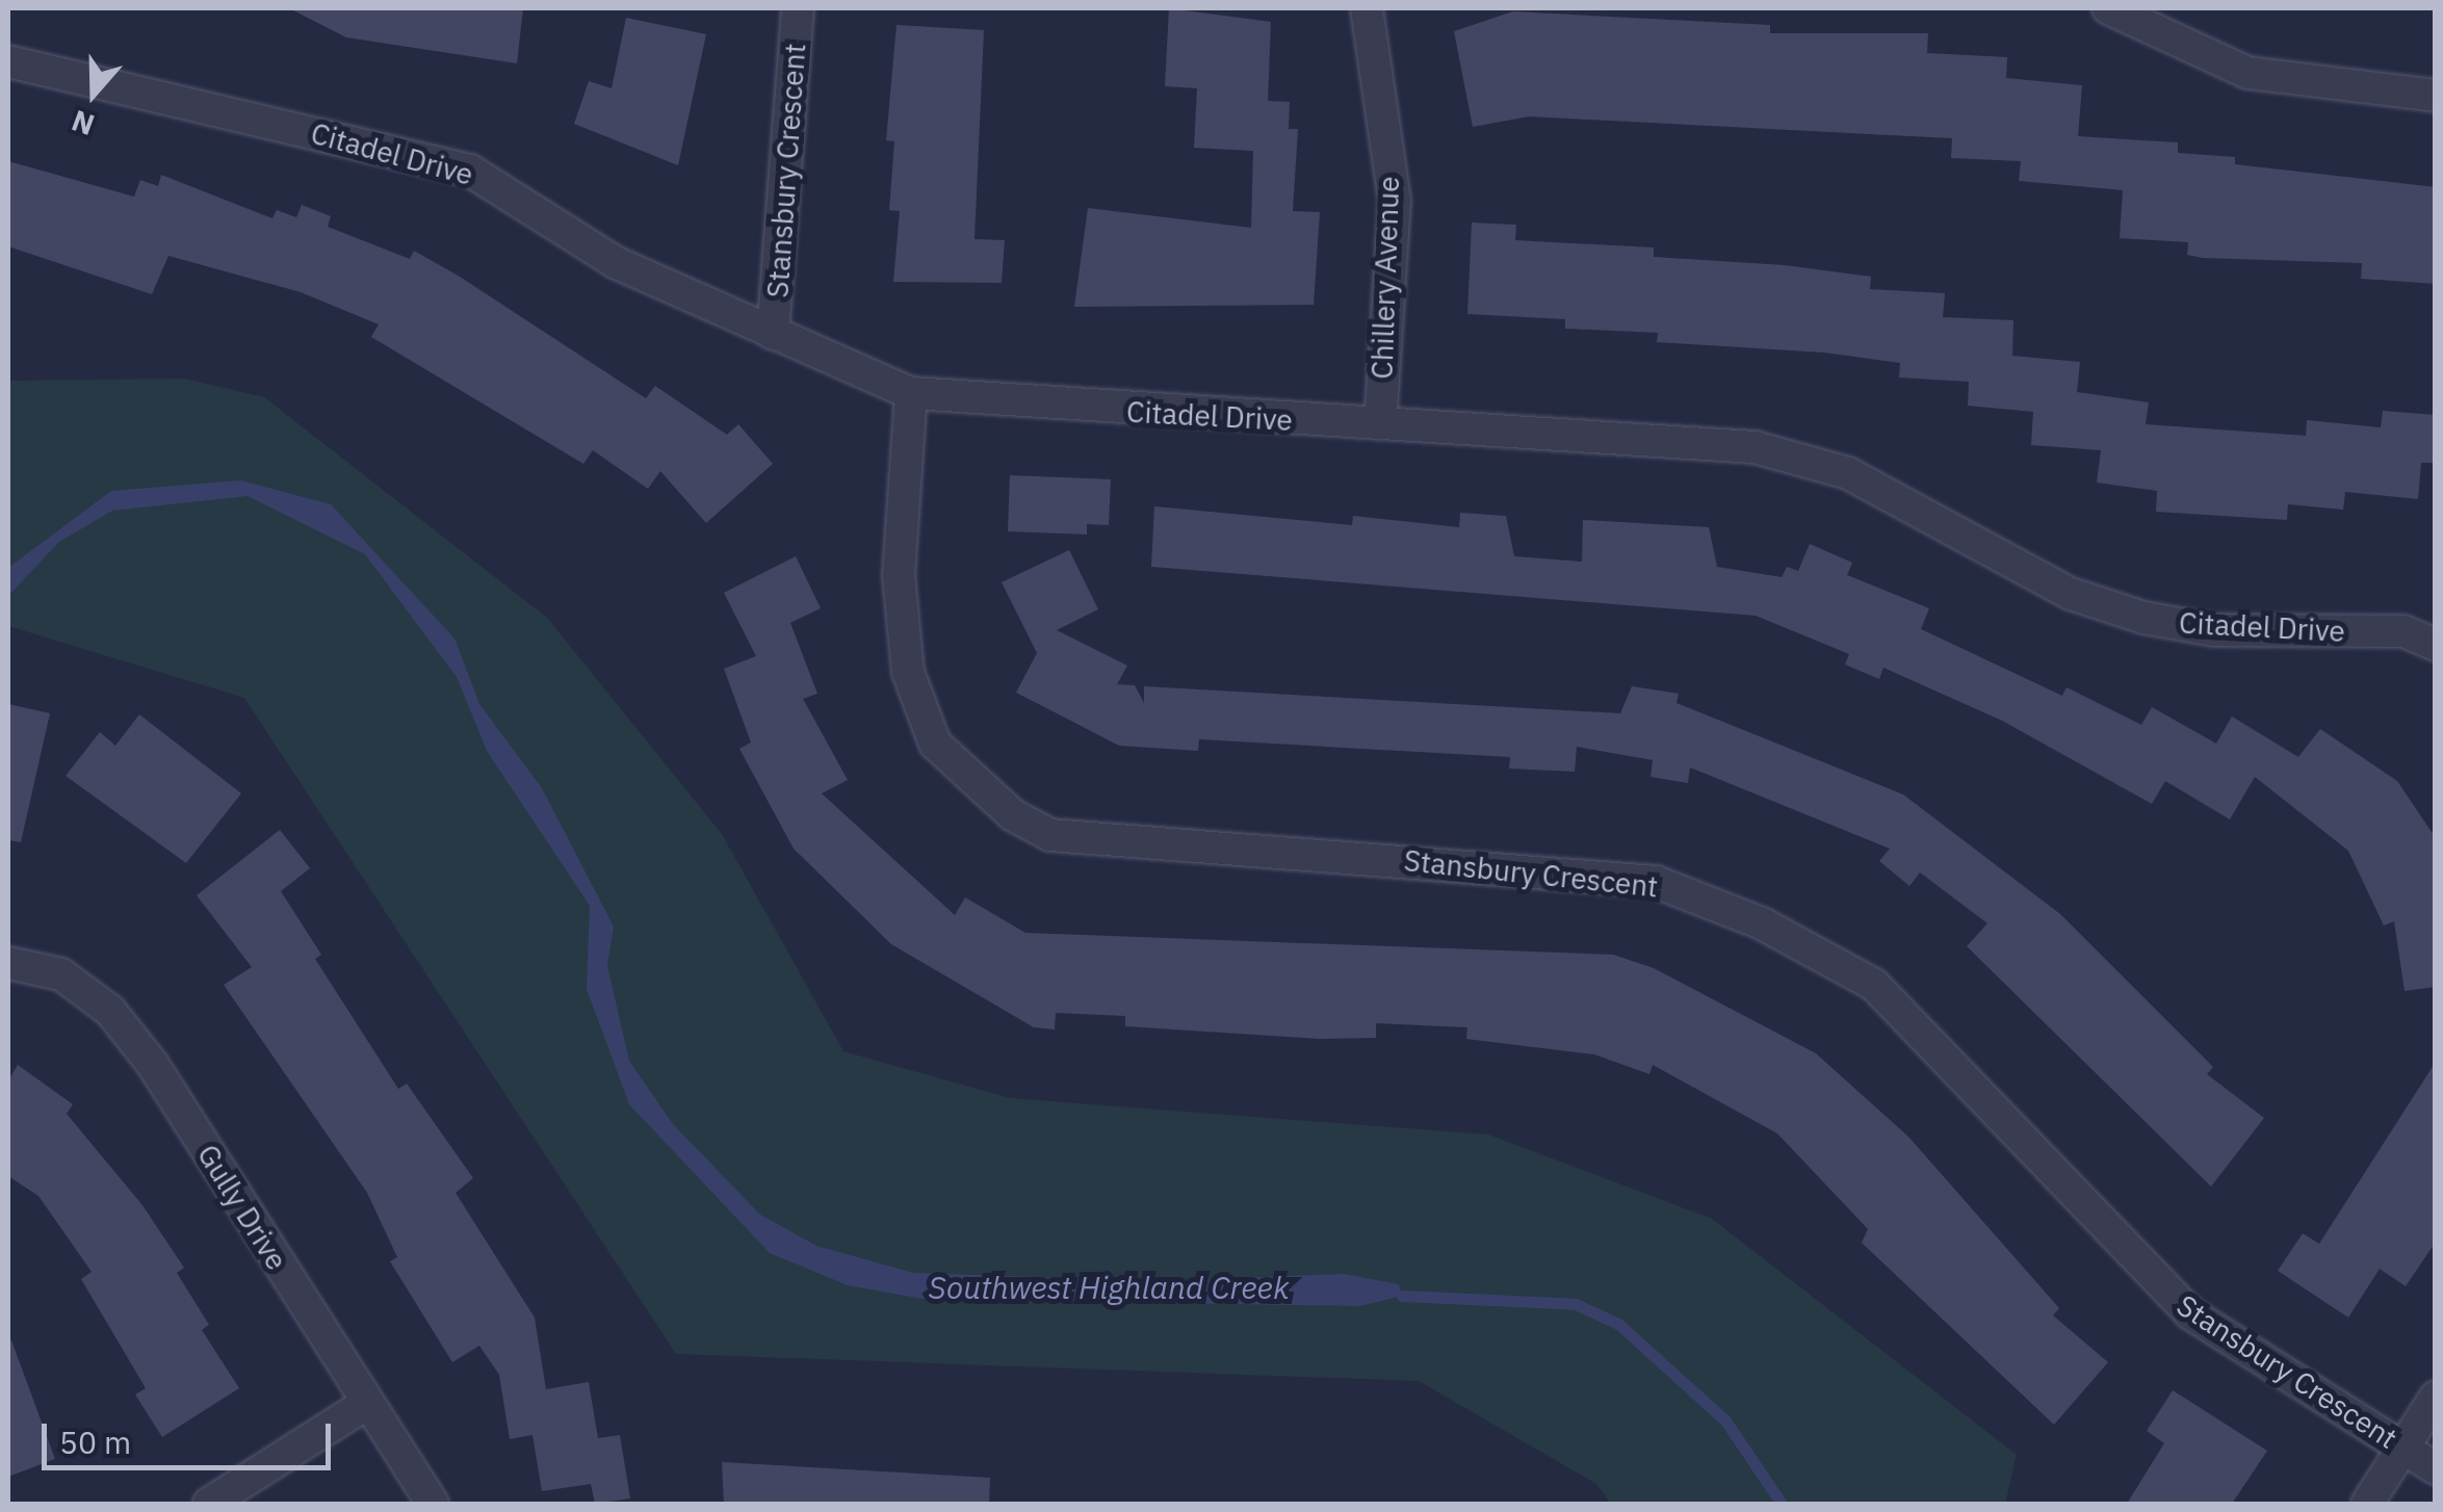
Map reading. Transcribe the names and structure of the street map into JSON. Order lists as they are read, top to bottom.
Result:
{
  "streets": {
    "street": [
      "Citadel Drive",
      "Stansbury Crescent",
      "Chillery Avenue",
      "Gully Drive"
    ]
  },
  "crossings": [
    ["Citadel Drive", "Stansbury Crescent"],
    ["Citadel Drive", "Chillery Avenue"]
  ],
  "water": ["Southwest Highland Creek"],
  "scale_bar": "50 m",
  "north": "bottom"
}
